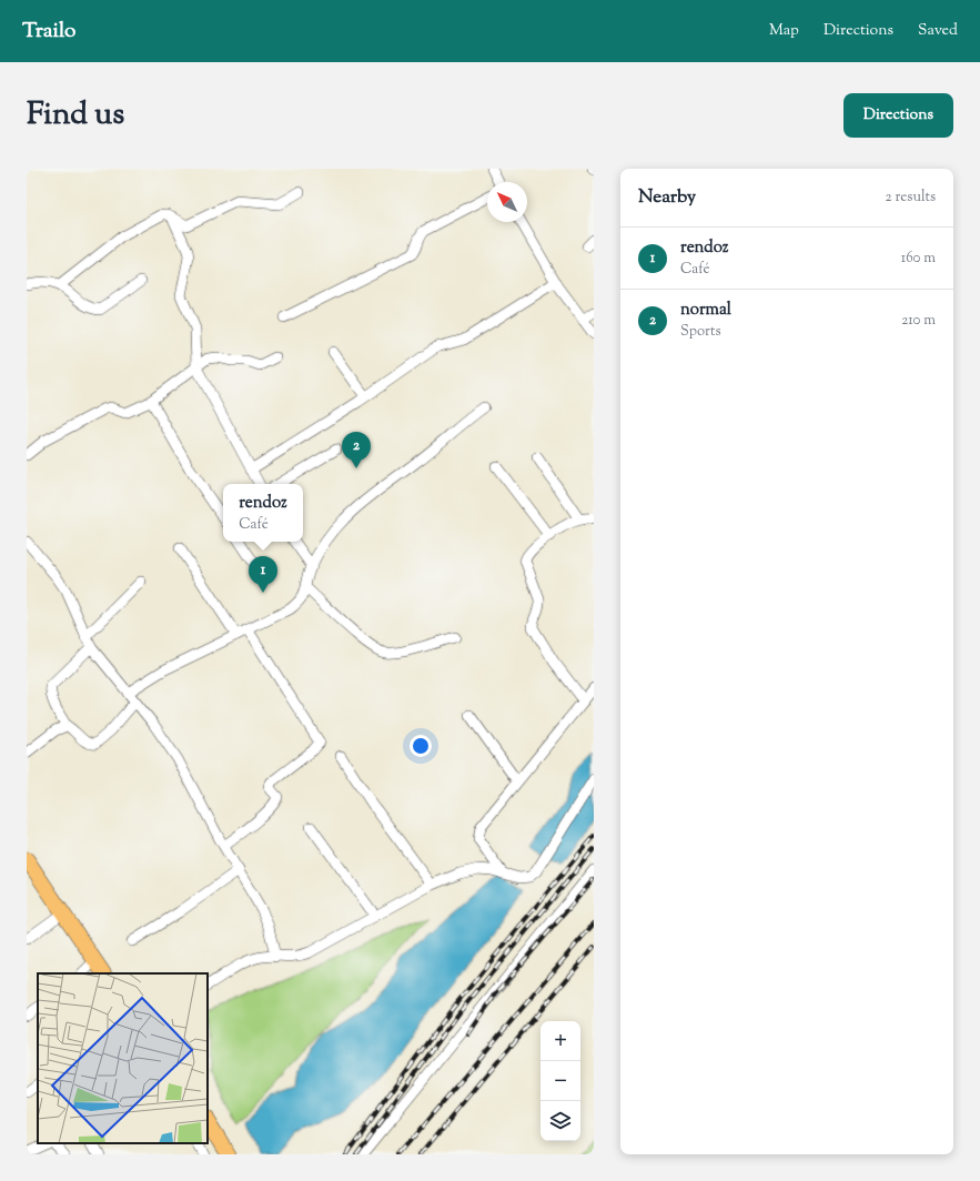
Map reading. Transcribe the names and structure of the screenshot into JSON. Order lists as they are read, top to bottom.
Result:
{
  "north": "top left",
  "page": {
    "header": "Trailo",
    "nav": ["Map", "Directions", "Saved"],
    "title": "Find us",
    "buttons": "Directions",
    "heading": ["Nearby", "2 results"],
    "list": [
      {
        "mark": "1",
        "name": "rendoz",
        "note": "Café",
        "value": "160 m"
      },
      {
        "mark": "2",
        "name": "normal",
        "note": "Sports",
        "value": "210 m"
      }
    ],
    "pins": ["2", "1"],
    "popup": ["rendoz", "Café"],
    "map_buttons": ["+", "−"]
  }
}
